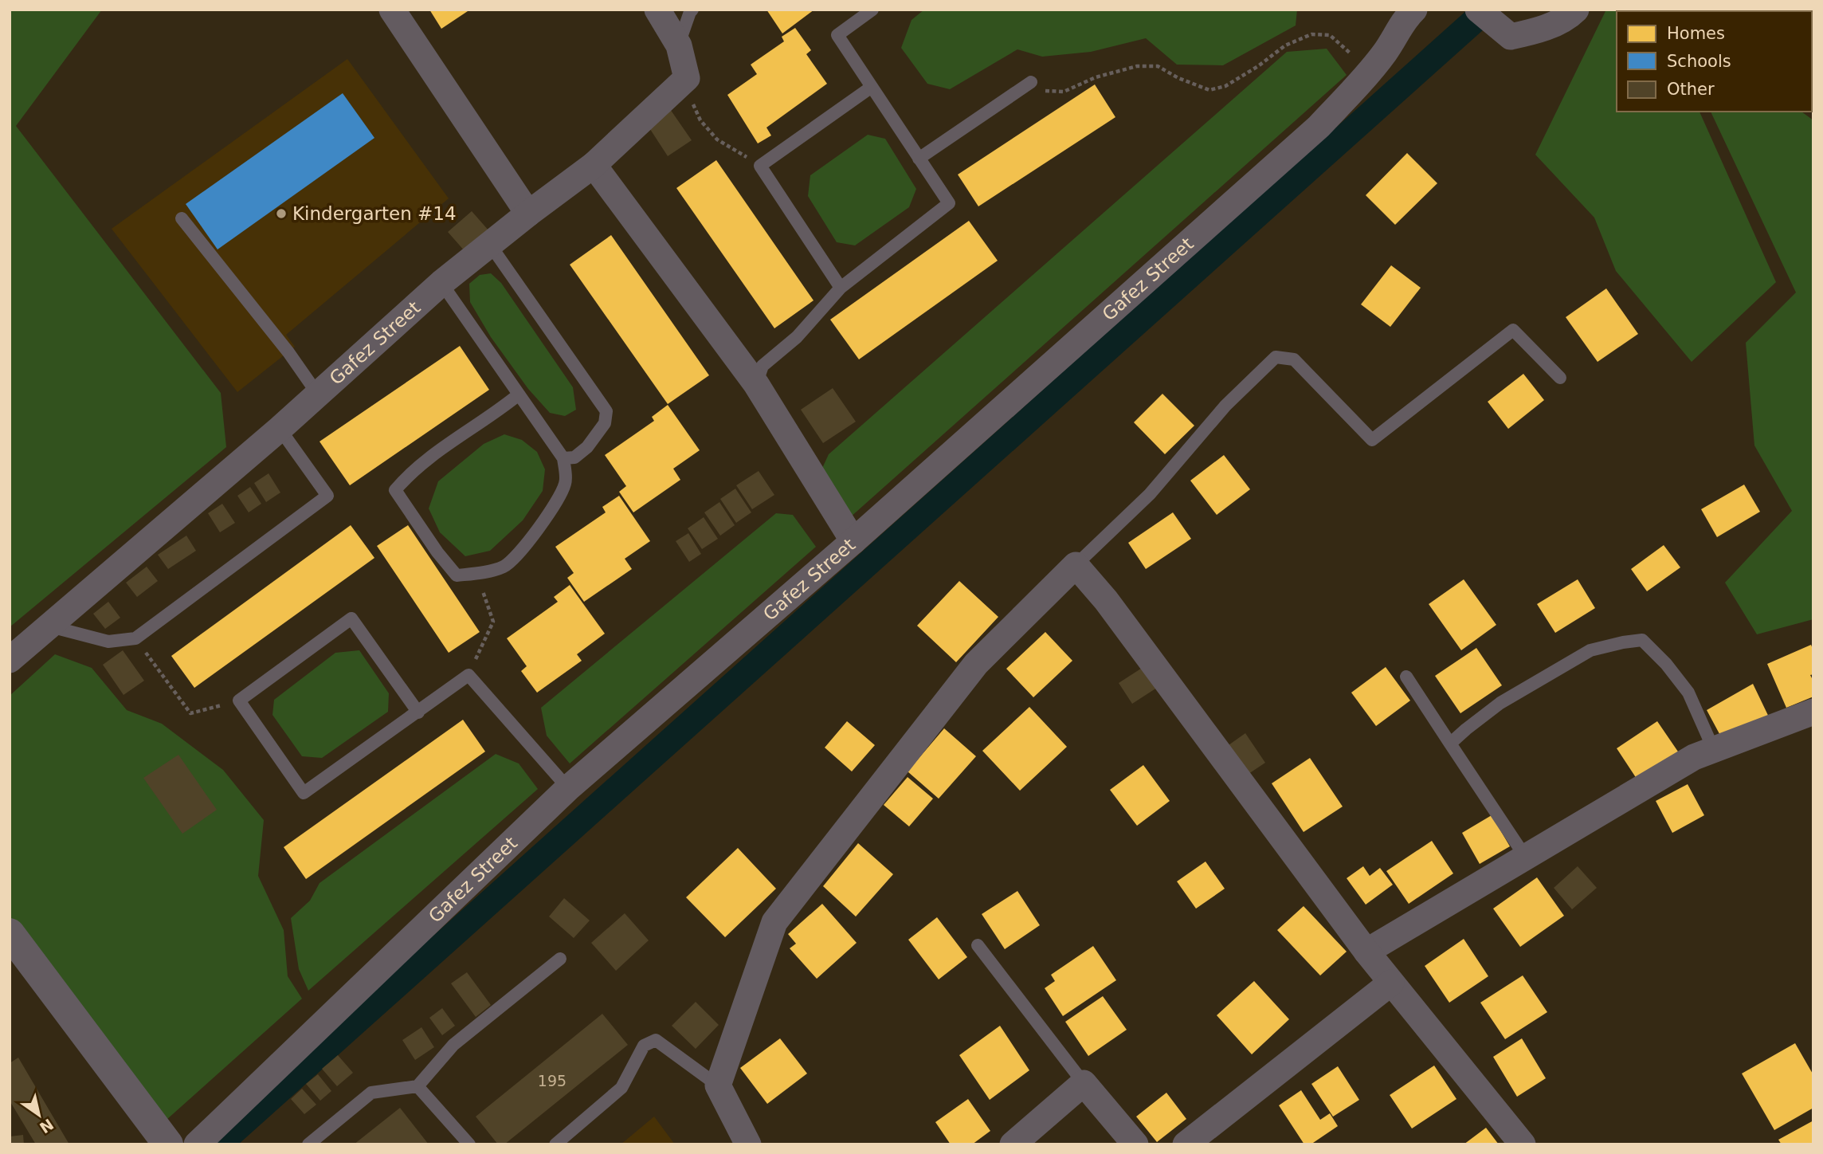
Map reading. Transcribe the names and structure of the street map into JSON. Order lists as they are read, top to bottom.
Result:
{
  "streets": {
    "street": ["Gafez Street"]
  },
  "places": ["Kindergarten #14"],
  "house_numbers": ["195"],
  "legend": ["Homes", "Schools", "Other"],
  "north": "bottom right"
}
